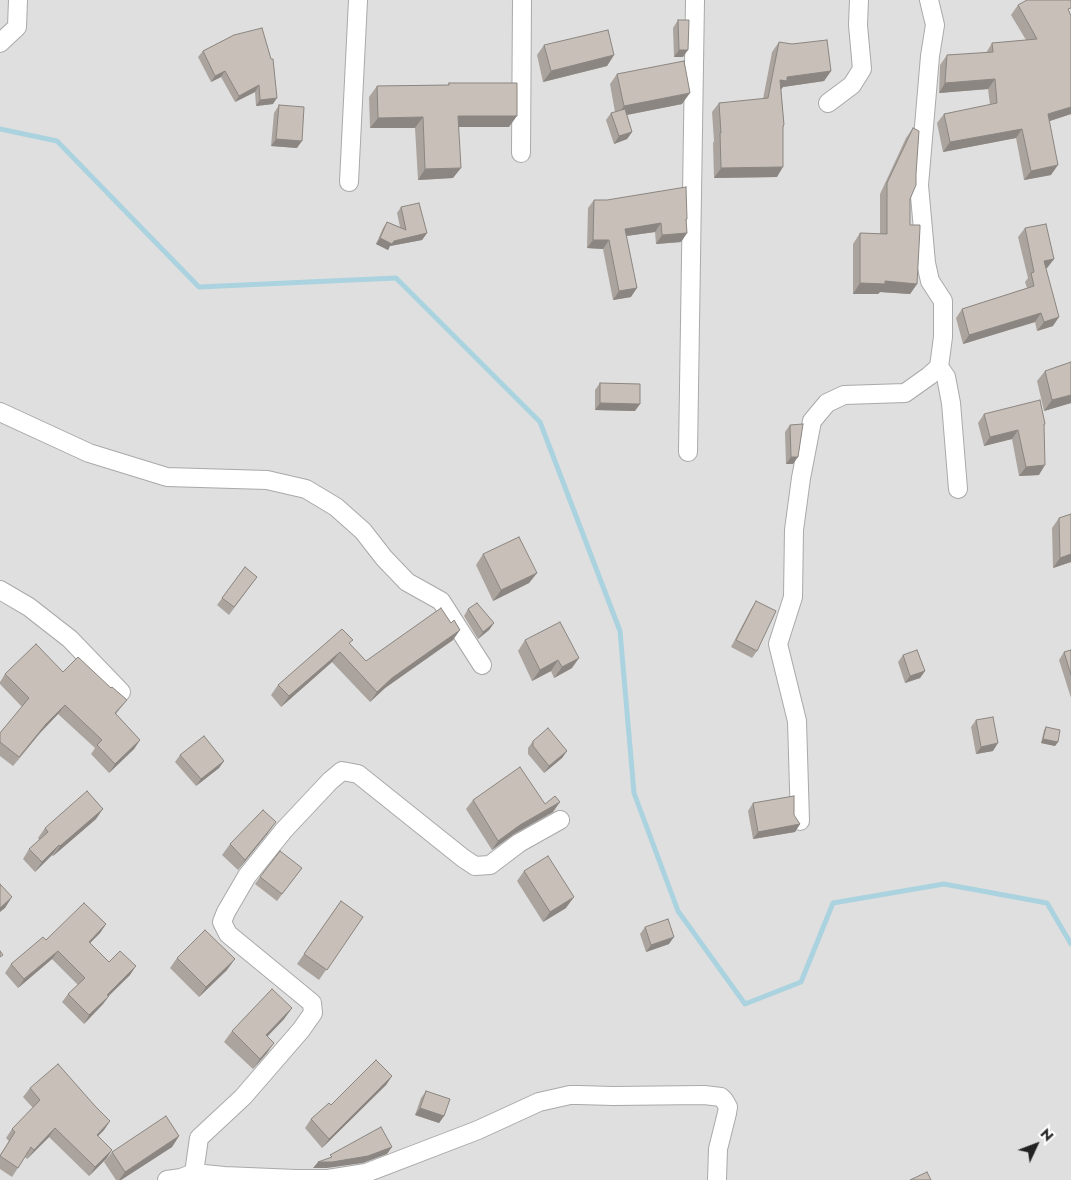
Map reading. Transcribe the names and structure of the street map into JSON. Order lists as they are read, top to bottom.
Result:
{
  "north": "top right"
}
